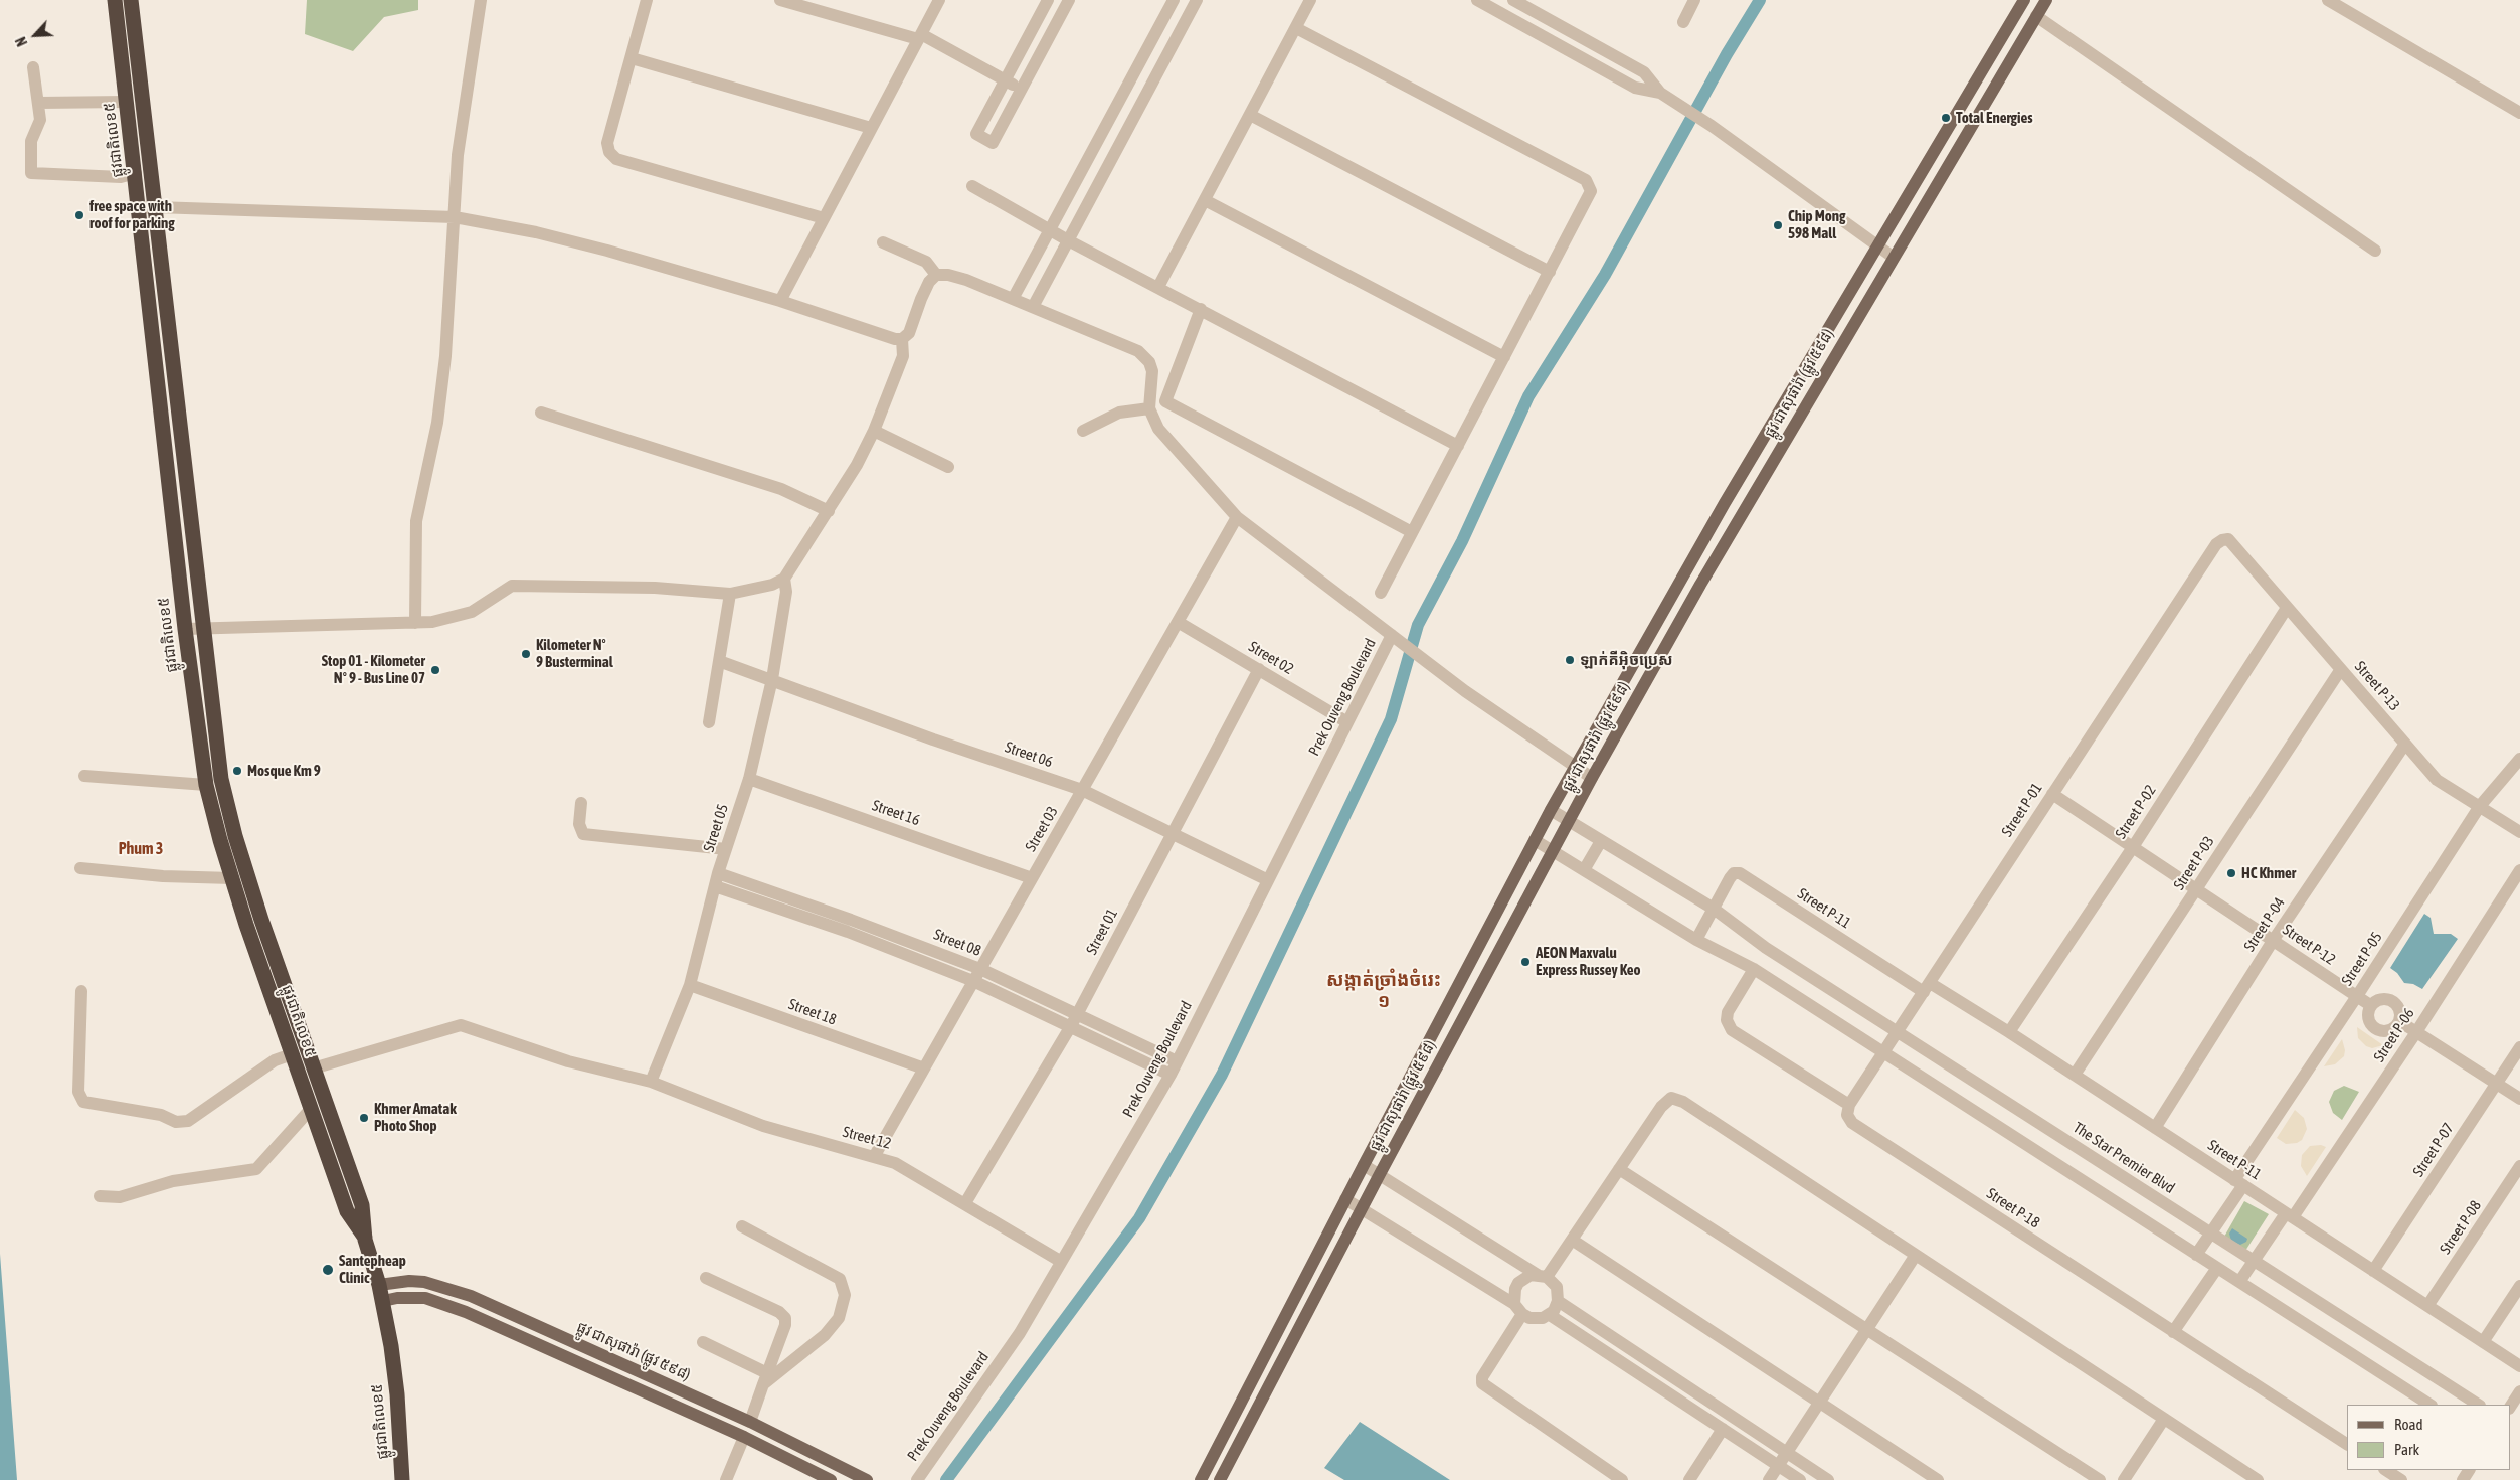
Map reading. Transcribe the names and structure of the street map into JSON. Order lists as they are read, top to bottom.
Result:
{
  "streets": {
    "highway": ["ផ្លូវជាតិលេខ៥"],
    "main road": ["ផ្លូវ ជាសុផារ៉ា (ផ្លូវ ៥៩៨)"],
    "street": [
      "Street 02",
      "Street P-13",
      "Prek Ouveng Boulevard",
      "Street 06",
      "Street P-01",
      "Street P-02",
      "Street 16",
      "Street 05",
      "Street 03",
      "Street P-03",
      "Street P-11",
      "Street P-04",
      "Street 01",
      "Street 08",
      "Street P-12",
      "Street P-05",
      "Street 18",
      "Street P-06",
      "Street 12",
      "Street P-07",
      "The Star Premier Blvd",
      "Street P-18",
      "Street P-08"
    ]
  },
  "crossings": [
    ["ផ្លូវជាតិលេខ៥", "ផ្លូវ ជាសុផារ៉ា (ផ្លូវ ៥៩៨)"],
    ["ផ្លូវជាតិលេខ៥", "Street 12"],
    ["ផ្លូវ ជាសុផារ៉ា (ផ្លូវ ៥៩៨)", "The Star Premier Blvd"],
    ["Street 02", "Prek Ouveng Boulevard"],
    ["Street 02", "Street 03"],
    ["Street 02", "Street 01"],
    ["Street P-13", "Street P-01"],
    ["Street P-13", "Street P-02"],
    ["Street P-13", "Street P-03"],
    ["Street P-13", "Street P-04"],
    ["Street P-13", "Street P-05"],
    ["Prek Ouveng Boulevard", "Street 06"],
    ["Prek Ouveng Boulevard", "Street 08"],
    ["Prek Ouveng Boulevard", "Street 12"],
    ["Street 06", "Street 05"],
    ["Street 06", "Street 03"],
    ["Street 06", "Street 01"],
    ["Street P-01", "Street P-11"],
    ["Street P-01", "Street P-12"],
    ["Street P-01", "The Star Premier Blvd"],
    ["Street P-01", "Street P-18"],
    ["Street P-02", "Street P-11"],
    ["Street P-02", "Street P-12"],
    ["Street 16", "Street 05"],
    ["Street 16", "Street 03"],
    ["Street 05", "Street 18"],
    ["Street 05", "Street 12"],
    ["Street 03", "Street 08"],
    ["Street 03", "Street 18"],
    ["Street 03", "Street 12"],
    ["Street P-03", "Street P-11"],
    ["Street P-03", "Street P-12"],
    ["Street P-11", "Street P-04"],
    ["Street P-11", "Street P-05"],
    ["Street P-11", "Street P-06"],
    ["Street P-11", "Street P-07"],
    ["Street P-11", "The Star Premier Blvd"],
    ["Street P-11", "Street P-08"],
    ["Street P-04", "Street P-12"],
    ["Street 01", "Street 08"],
    ["Street 01", "Street 12"],
    ["Street P-12", "Street P-05"],
    ["Street P-05", "The Star Premier Blvd"],
    ["Street P-06", "The Star Premier Blvd"]
  ],
  "districts": ["Phum 3", "សង្កាត់ច្រាំងចំរេះ ១"],
  "places": [
    "Total Energies",
    "free space with roof for parking",
    "Chip Mong 598 Mall",
    "Kilometer N° 9 Busterminal",
    "ឡាក់គីអ៊ិចប្រេស",
    "Stop 01 - Kilometer N° 9 - Bus Line 07",
    "Mosque Km 9",
    "HC Khmer",
    "AEON Maxvalu Express Russey Keo",
    "Khmer Amatak Photo Shop",
    "Santepheap Clinic"
  ],
  "legend": ["Road", "Park"],
  "north": "bottom left"
}
